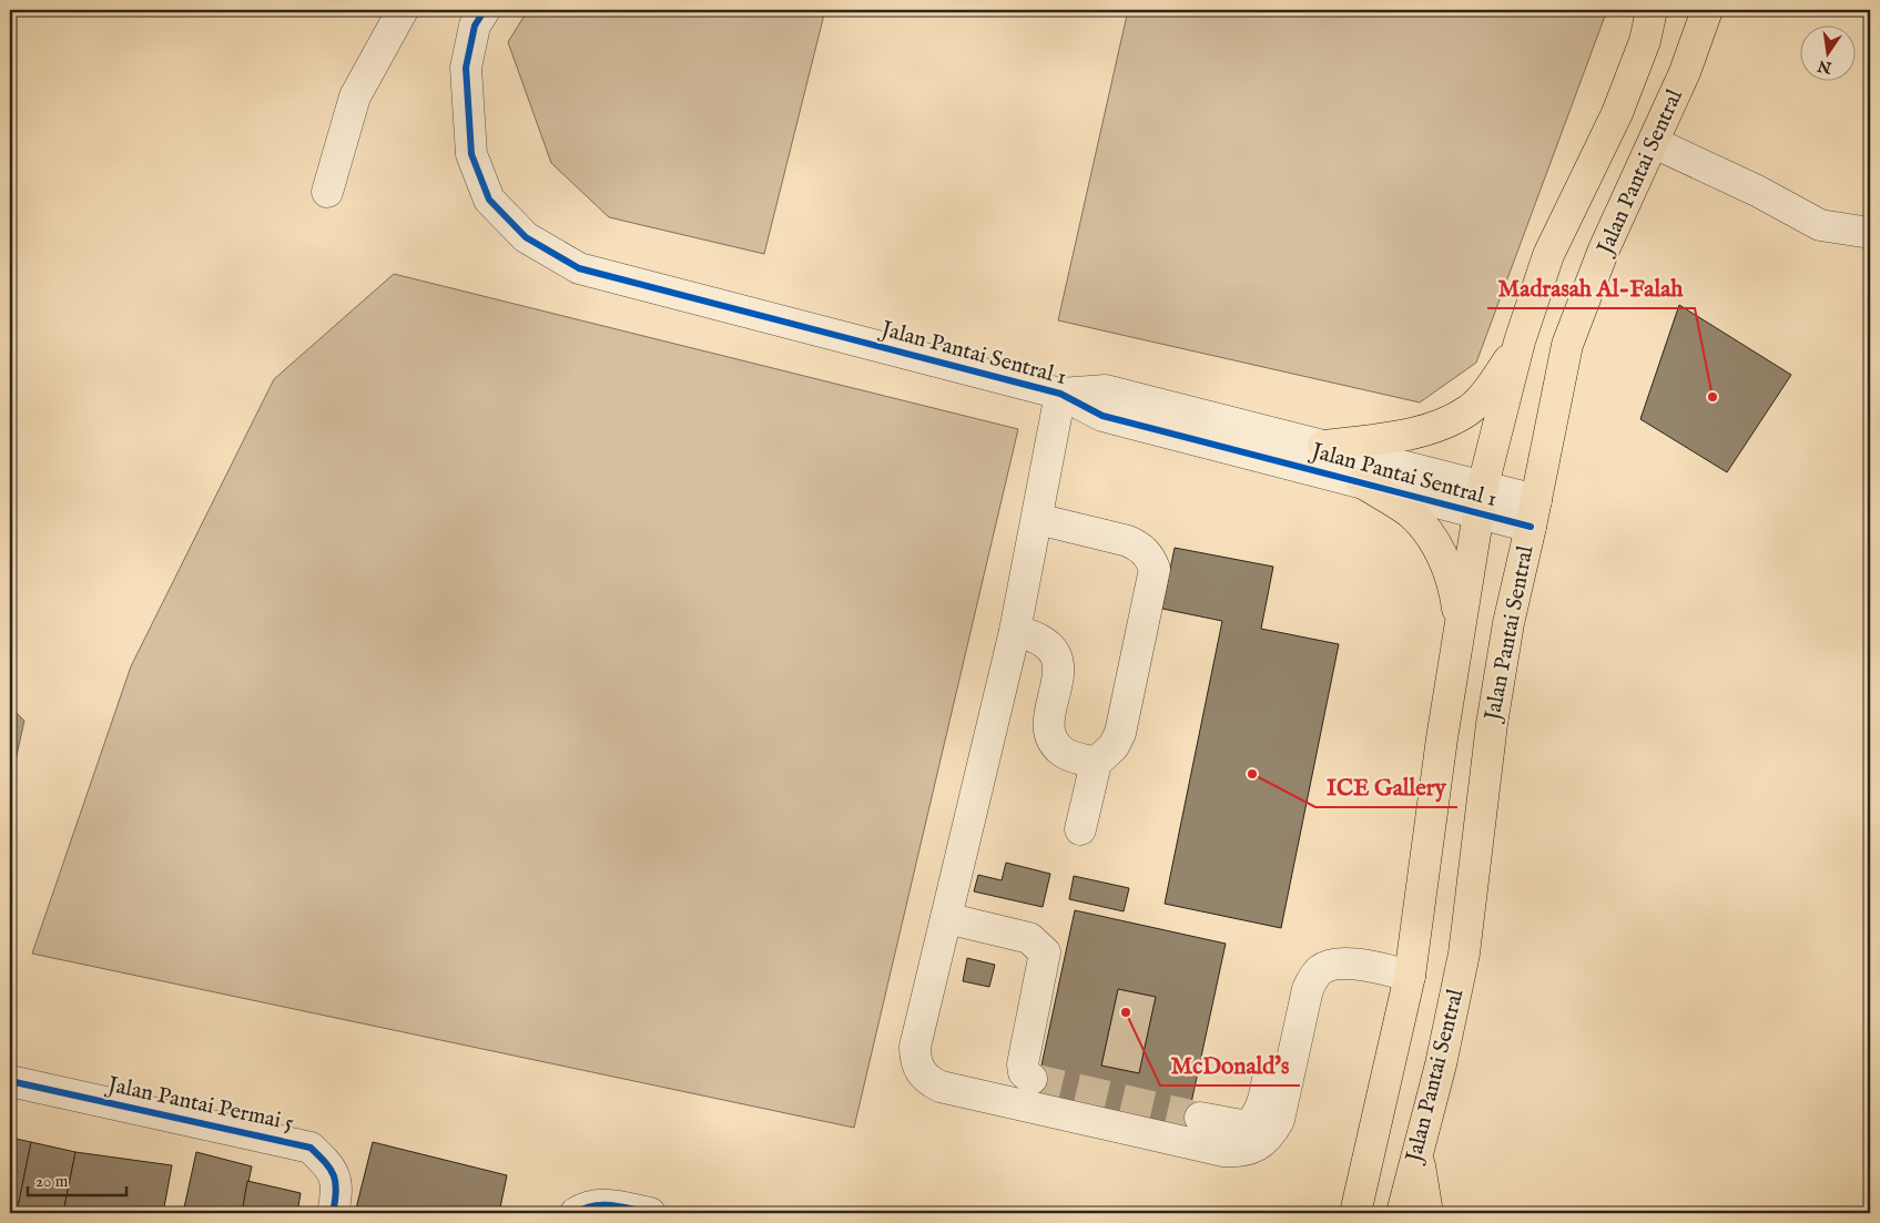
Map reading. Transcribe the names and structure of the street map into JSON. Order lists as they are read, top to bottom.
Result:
{
  "streets": {
    "main road": ["Jalan Pantai Sentral"],
    "street": ["Jalan Pantai Sentral 1", "Jalan Pantai Permai 5"]
  },
  "crossings": [
    ["Jalan Pantai Sentral", "Jalan Pantai Sentral 1"]
  ],
  "places": ["Madrasah Al-Falah", "ICE Gallery", "McDonald's"],
  "scale_bar": "20 m",
  "north": "bottom"
}
